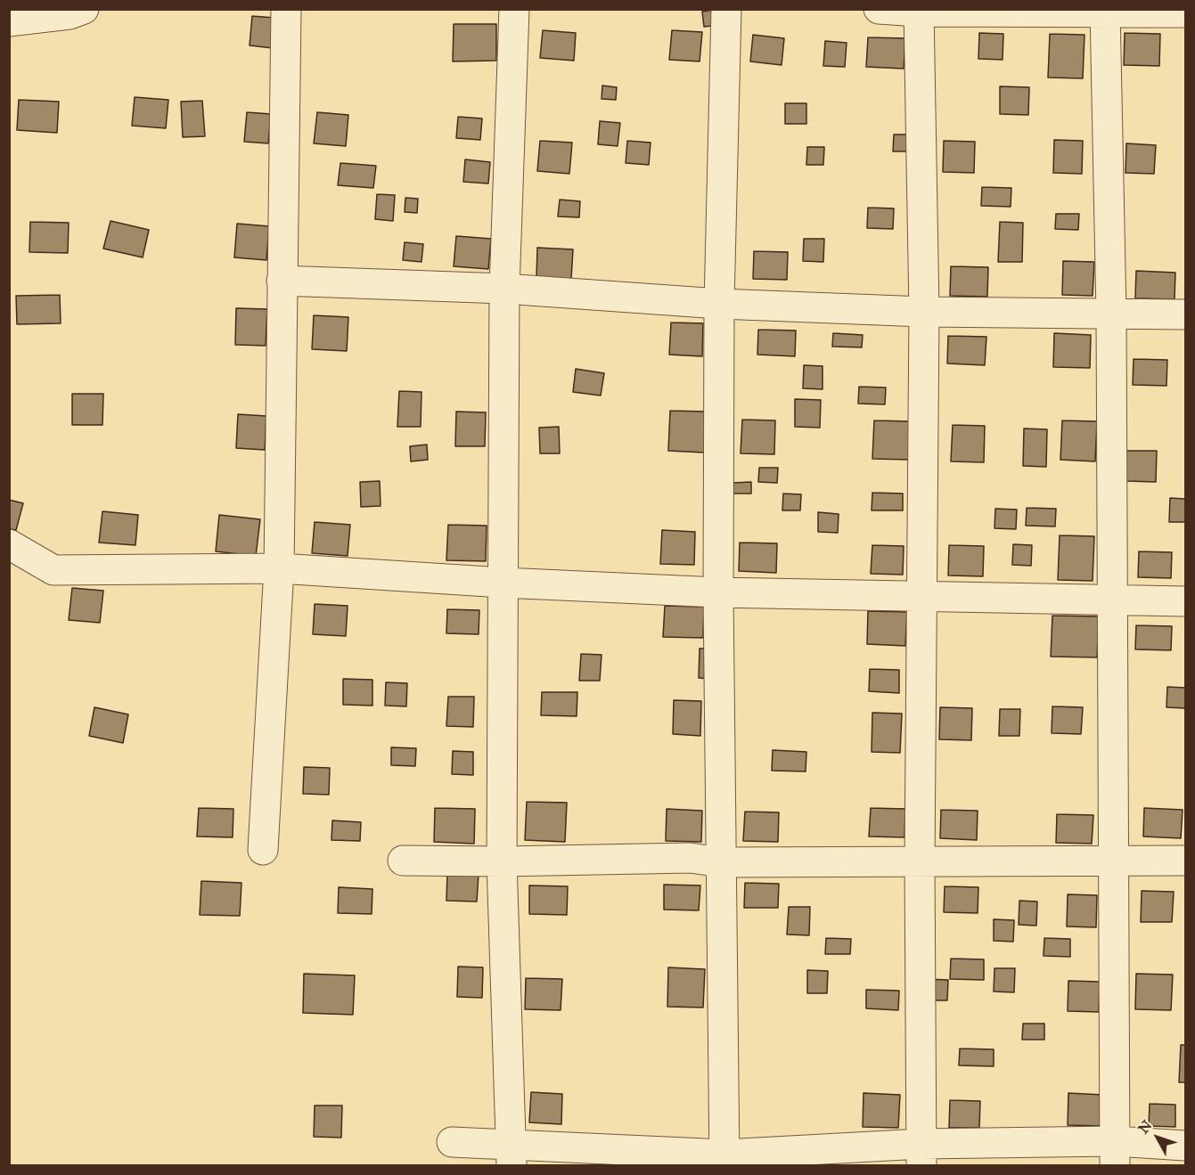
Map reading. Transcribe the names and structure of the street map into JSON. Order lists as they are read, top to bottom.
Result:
{
  "north": "top left"
}
